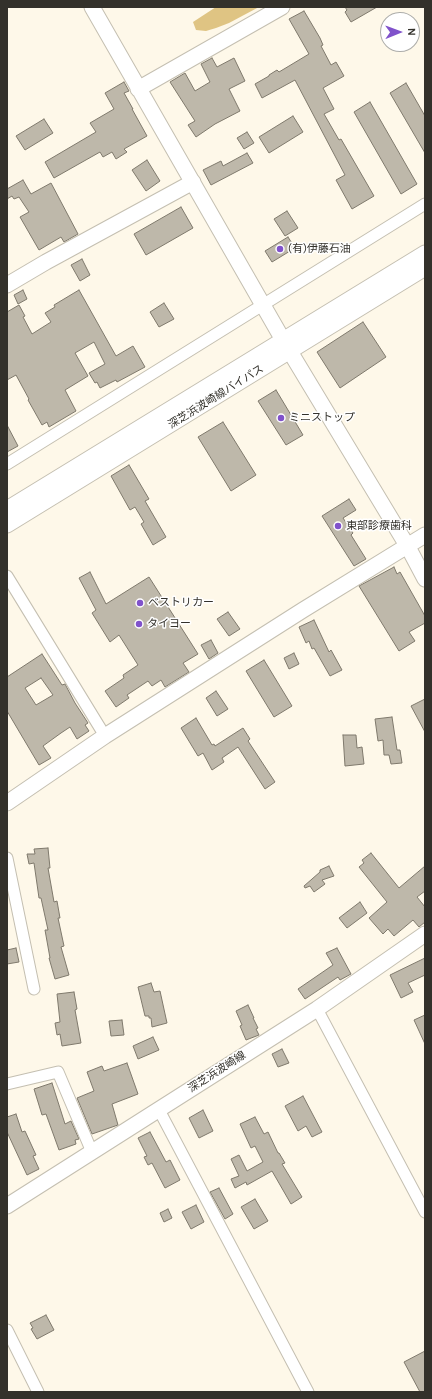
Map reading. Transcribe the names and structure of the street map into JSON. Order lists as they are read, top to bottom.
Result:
{
  "streets": {
    "street": ["深芝浜波崎線バイパス", "深芝浜波崎線"]
  },
  "places": [
    "(有)伊藤石油",
    "ミニストップ",
    "東部診療歯科",
    "ベストリカー",
    "タイヨー"
  ],
  "north": "right"
}
